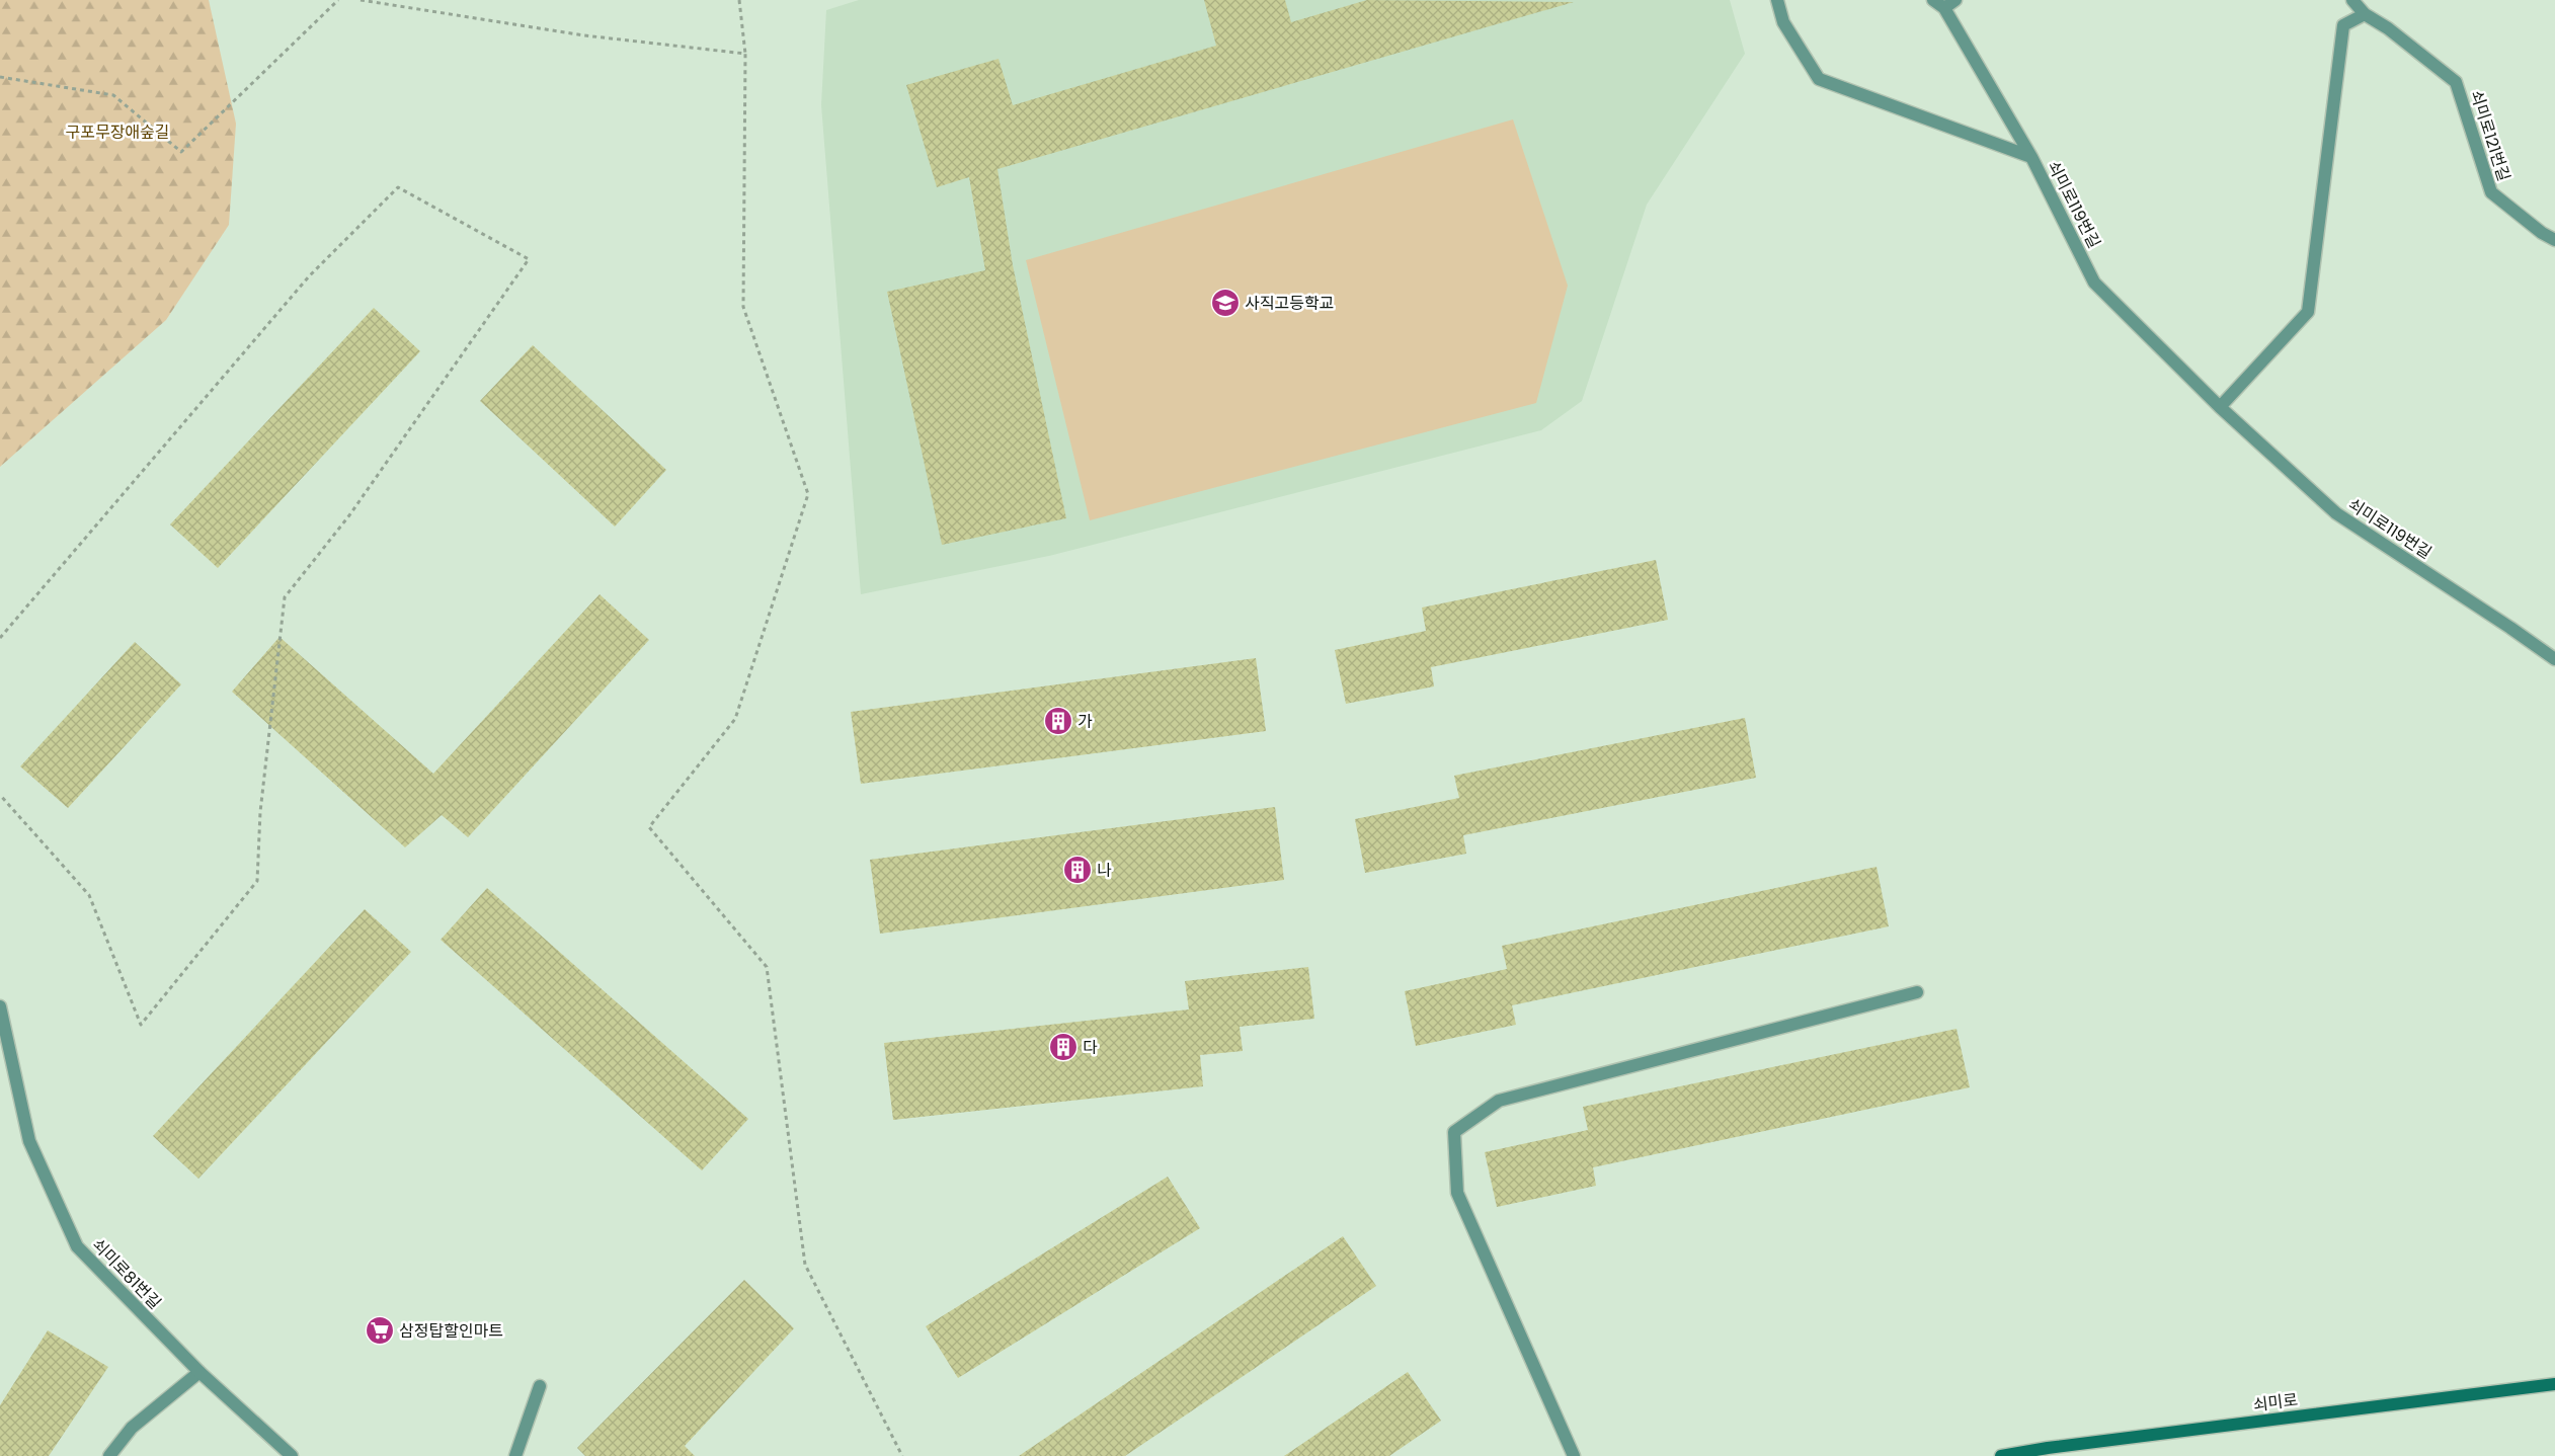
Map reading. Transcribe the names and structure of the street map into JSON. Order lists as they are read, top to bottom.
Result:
{
  "streets": {
    "main road": ["쇠미로"],
    "street": ["쇠미로121번길", "쇠미로119번길", "쇠미로81번길"]
  },
  "parks": ["구포무장애숲길"],
  "places": {
    "school or university": ["사직고등학교"],
    "building": ["가", "나", "다"],
    "supermarket": ["삼정탑할인마트"]
  }
}
